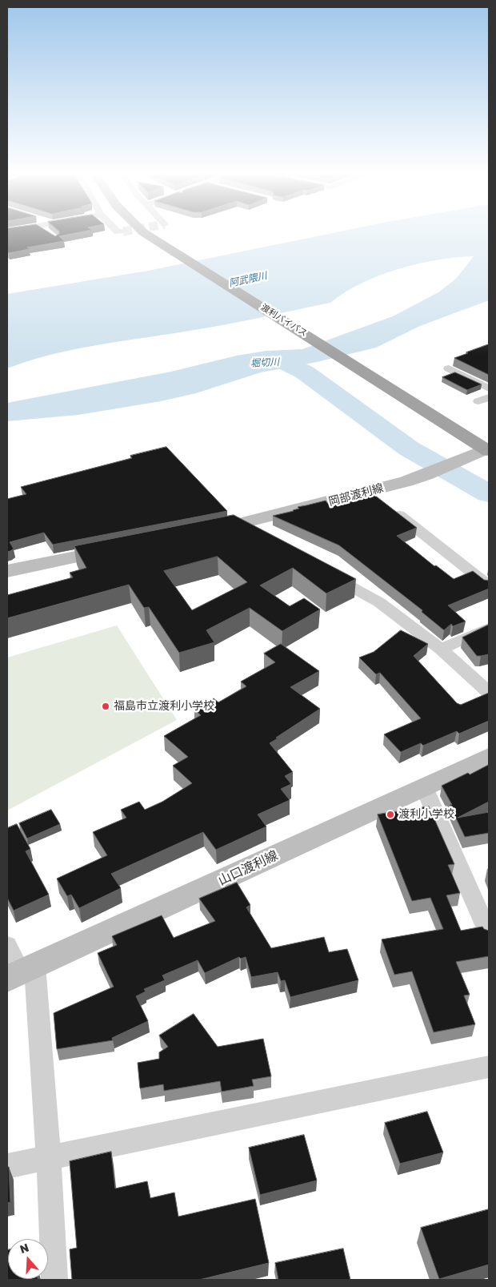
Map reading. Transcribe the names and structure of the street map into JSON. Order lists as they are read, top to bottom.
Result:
{
  "streets": {
    "highway": ["渡利バイパス"],
    "main road": ["岡部渡利線", "山口渡利線"]
  },
  "crossings": [
    ["渡利バイパス", "岡部渡利線"]
  ],
  "water": ["阿武隈川", "堀切川"],
  "places": ["福島市立渡利小学校", "渡利小学校"],
  "north": "top"
}
